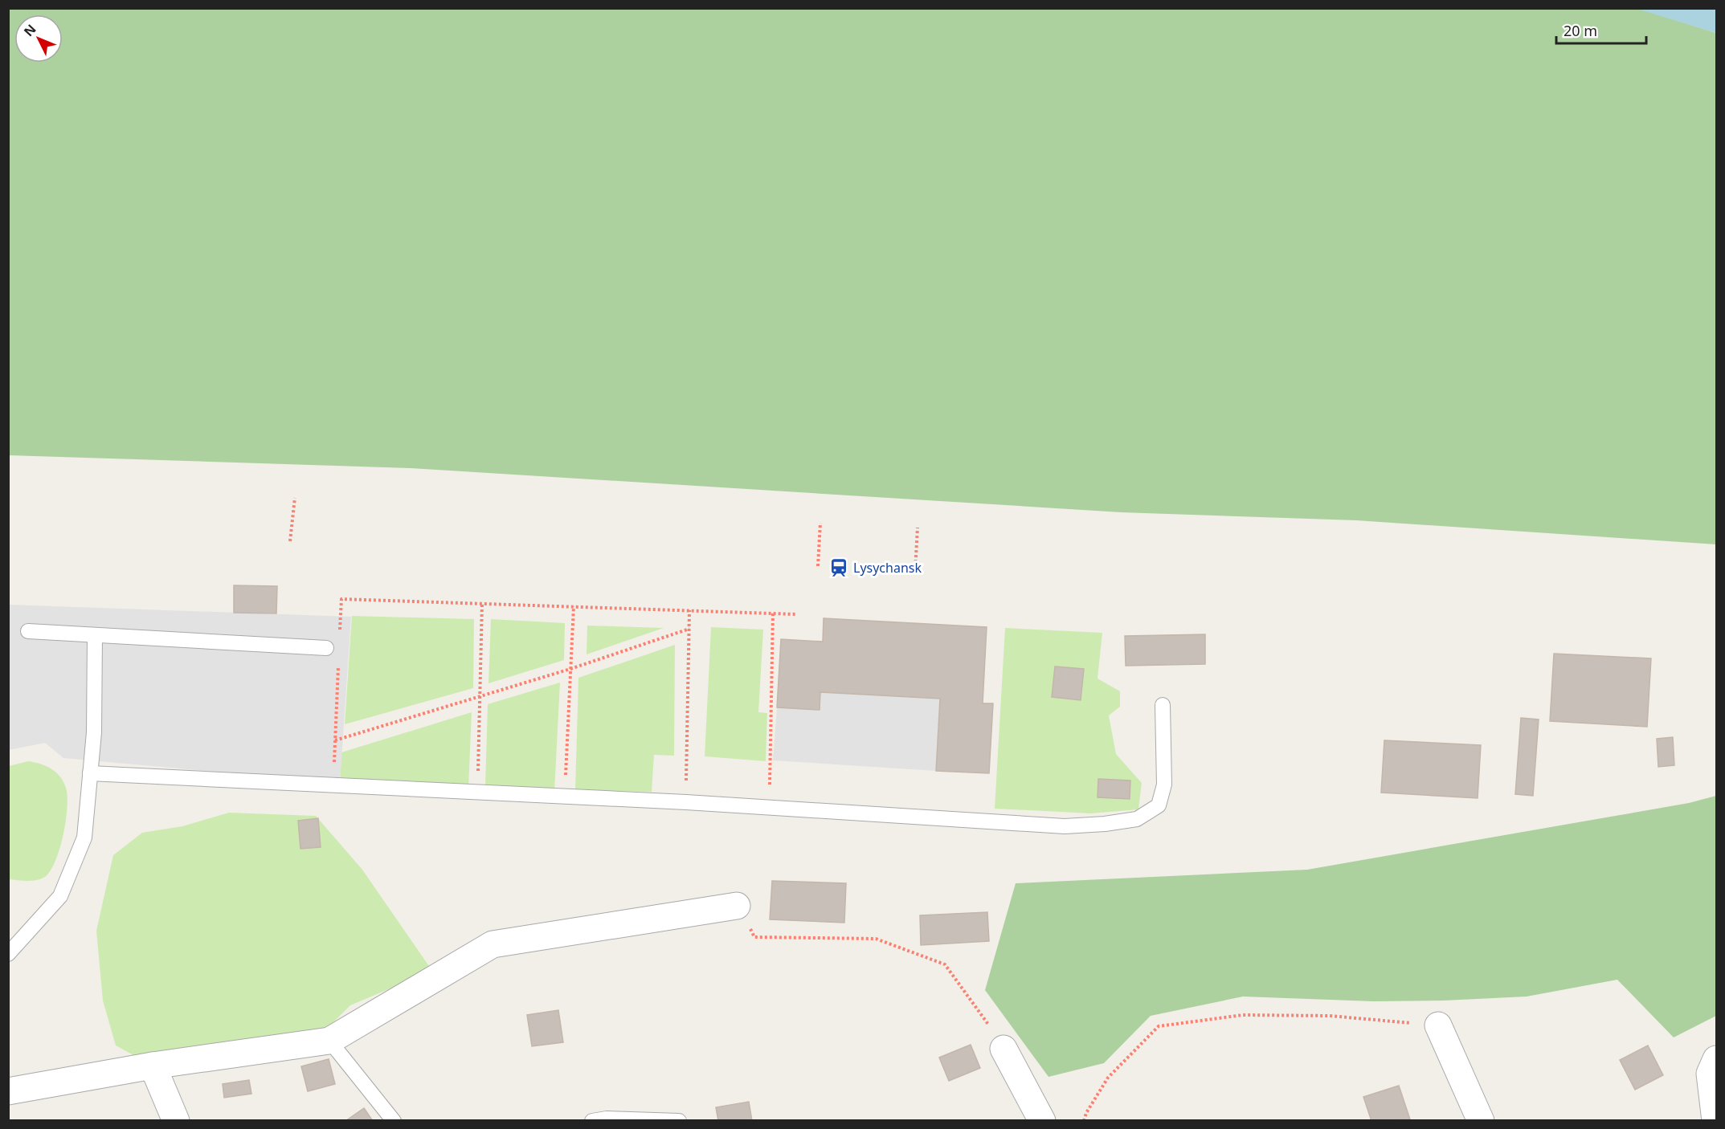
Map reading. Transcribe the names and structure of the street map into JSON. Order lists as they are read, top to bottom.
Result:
{
  "places": {
    "station": ["Lysychansk"]
  },
  "scale_bar": "20 m",
  "north": "top left"
}
